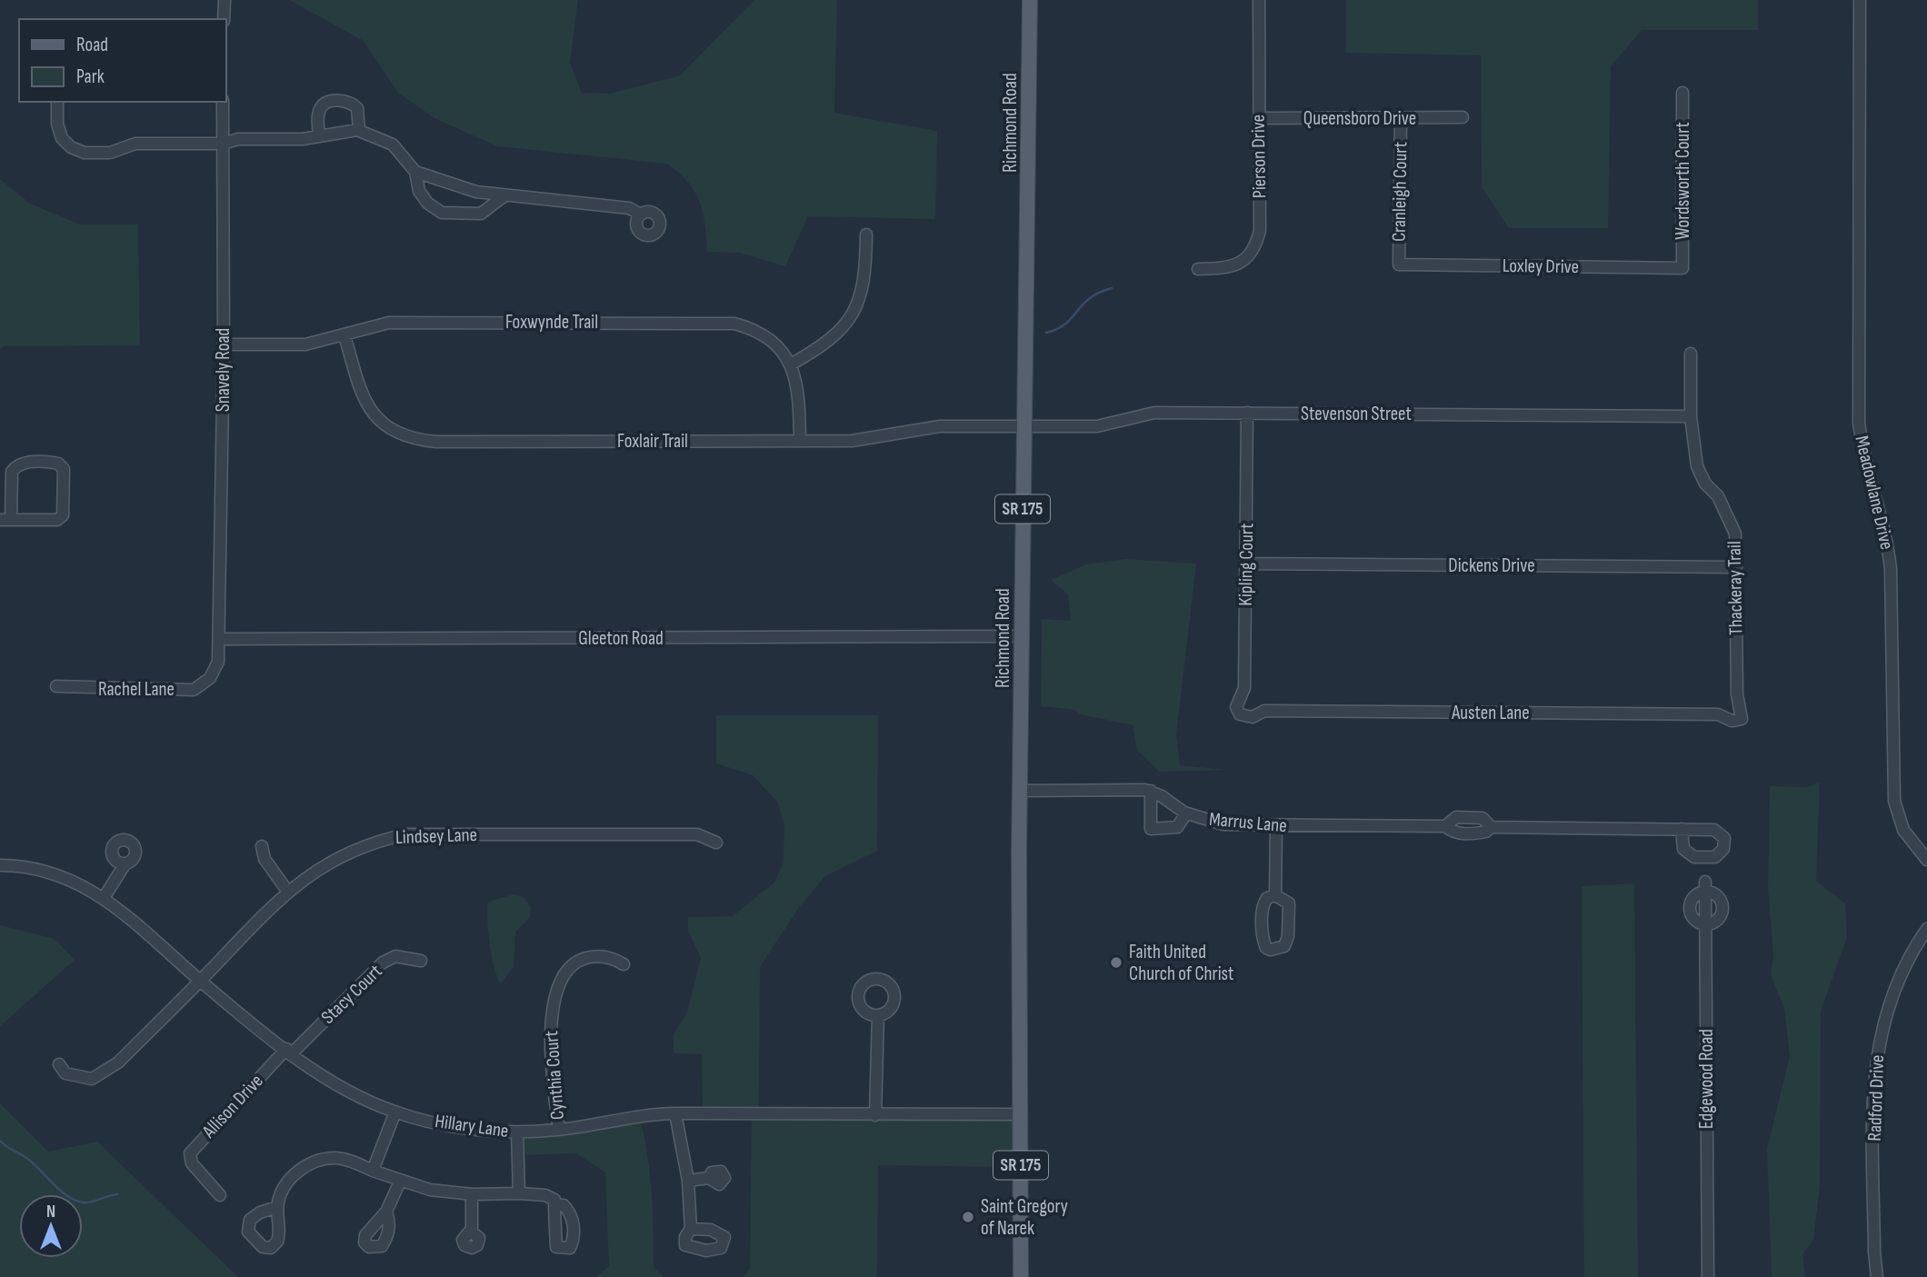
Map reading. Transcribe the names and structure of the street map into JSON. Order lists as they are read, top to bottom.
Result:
{
  "streets": {
    "main road": ["Richmond Road", "SR 175"],
    "street": [
      "Queensboro Drive",
      "Pierson Drive",
      "Wordsworth Court",
      "Cranleigh Court",
      "Loxley Drive",
      "Foxwynde Trail",
      "Snavely Road",
      "Stevenson Street",
      "Foxlair Trail",
      "Meadowlane Drive",
      "Kipling Court",
      "Dickens Drive",
      "Thackeray Trail",
      "Gleeton Road",
      "Rachel Lane",
      "Austen Lane",
      "Marrus Lane",
      "Lindsey Lane",
      "Stacy Court",
      "Cynthia Court",
      "Edgewood Road",
      "Radford Drive",
      "Allison Drive",
      "Hillary Lane"
    ]
  },
  "crossings": [
    ["Queensboro Drive", "Pierson Drive"],
    ["Queensboro Drive", "Cranleigh Court"],
    ["Richmond Road", "Stevenson Street"],
    ["Richmond Road", "Foxlair Trail"],
    ["Richmond Road", "Gleeton Road"],
    ["Richmond Road", "Marrus Lane"],
    ["Richmond Road", "Hillary Lane"],
    ["Wordsworth Court", "Loxley Drive"],
    ["Cranleigh Court", "Loxley Drive"],
    ["Foxwynde Trail", "Snavely Road"],
    ["Foxwynde Trail", "Foxlair Trail"],
    ["Snavely Road", "Gleeton Road"],
    ["Snavely Road", "Rachel Lane"],
    ["Stevenson Street", "Foxlair Trail"],
    ["Stevenson Street", "Kipling Court"],
    ["Stevenson Street", "Thackeray Trail"],
    ["Kipling Court", "Dickens Drive"],
    ["Kipling Court", "Austen Lane"],
    ["Dickens Drive", "Thackeray Trail"],
    ["Thackeray Trail", "Austen Lane"],
    ["Gleeton Road", "Rachel Lane"],
    ["Lindsey Lane", "Hillary Lane"],
    ["Stacy Court", "Allison Drive"],
    ["Stacy Court", "Hillary Lane"],
    ["Cynthia Court", "Hillary Lane"],
    ["Allison Drive", "Hillary Lane"]
  ],
  "places": ["Faith United Church of Christ", "Saint Gregory of Narek"],
  "legend": ["Road", "Park"],
  "north": "top"
}
